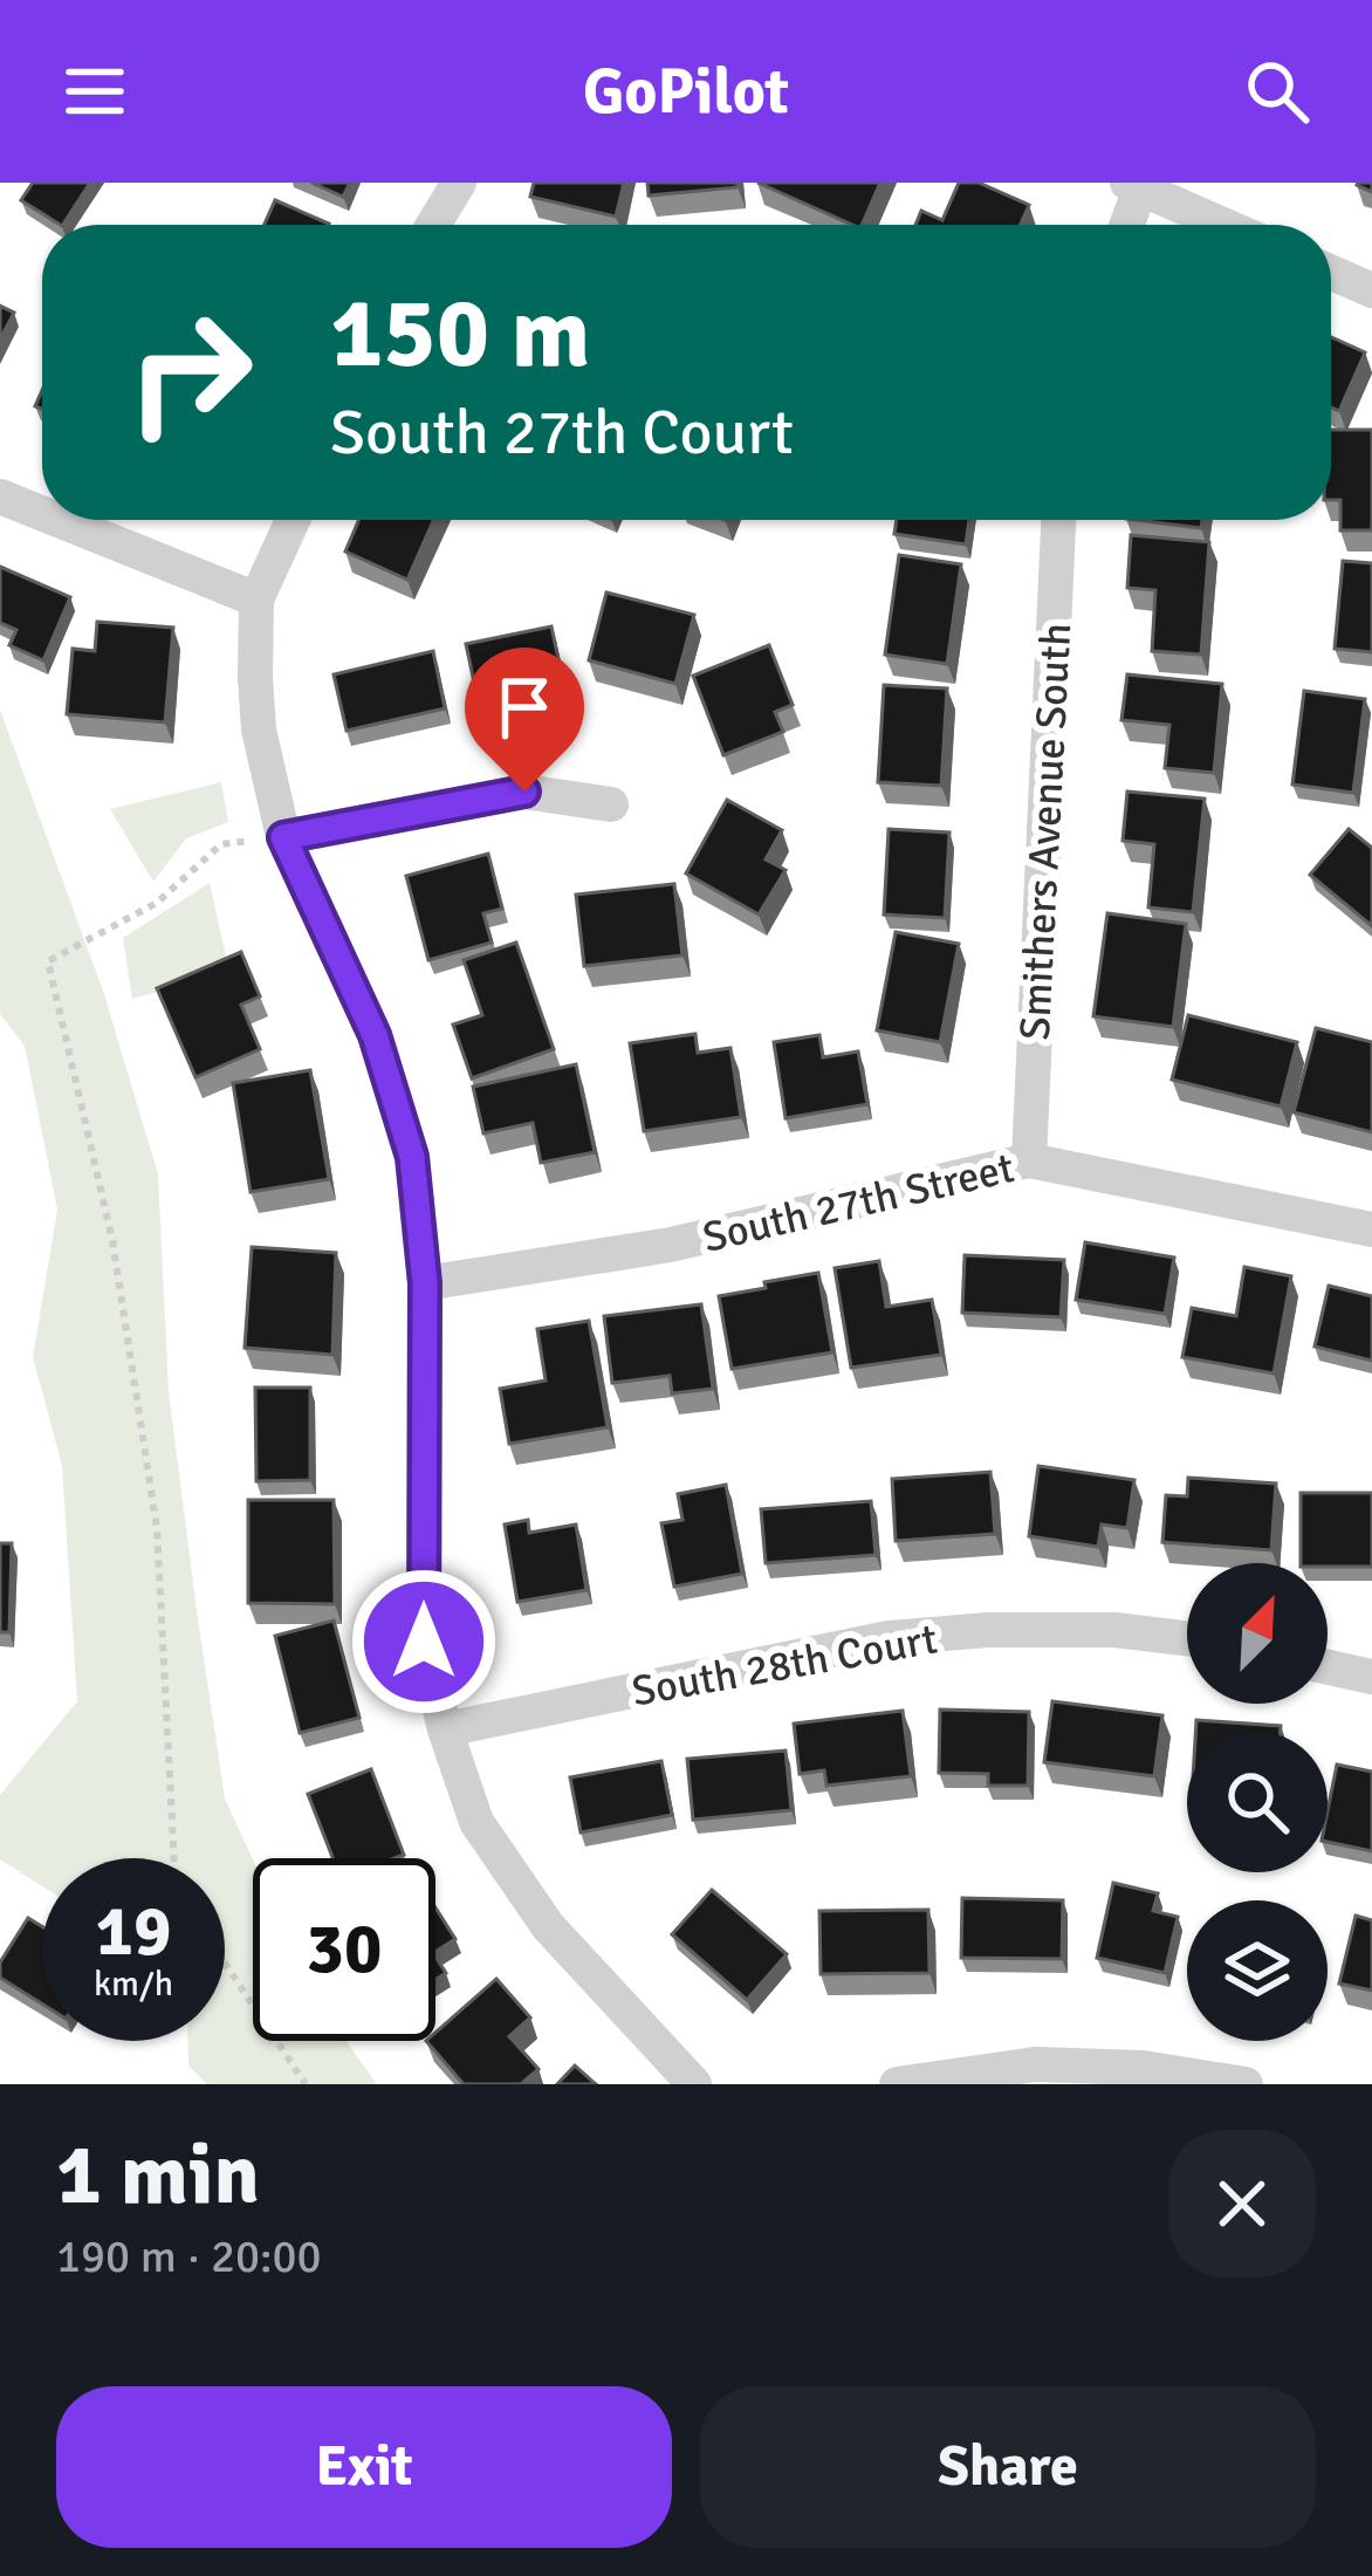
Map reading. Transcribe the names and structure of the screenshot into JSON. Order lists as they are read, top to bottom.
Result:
{
  "streets": {
    "street": ["Smithers Avenue South", "South 27th Street", "South 28th Court"]
  },
  "crossings": [
    ["Smithers Avenue South", "South 27th Street"]
  ],
  "north": "top right",
  "page": {
    "header": "GoPilot",
    "turn": ["150 m", "South 27th Court"],
    "speed": "19 km/h",
    "limit": "30",
    "heading": ["1 min", "190 m · 20:00"],
    "buttons": ["Exit", "Share"]
  }
}
